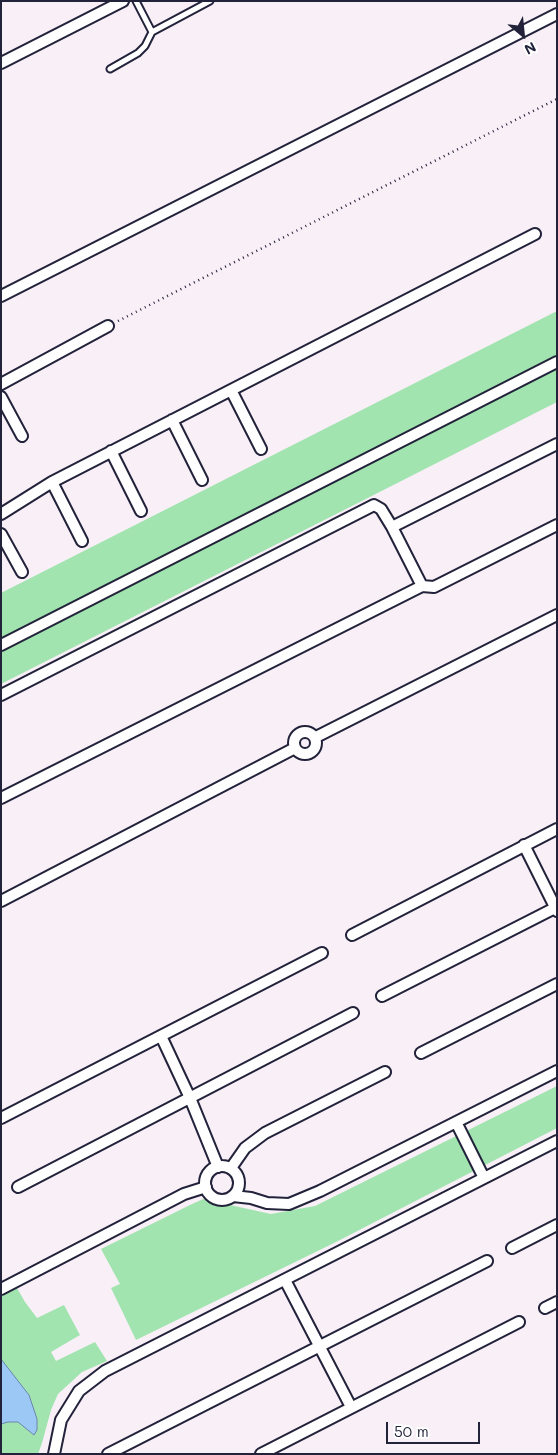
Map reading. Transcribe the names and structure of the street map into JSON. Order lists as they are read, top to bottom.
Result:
{
  "scale_bar": "50 m",
  "north": "bottom right"
}
